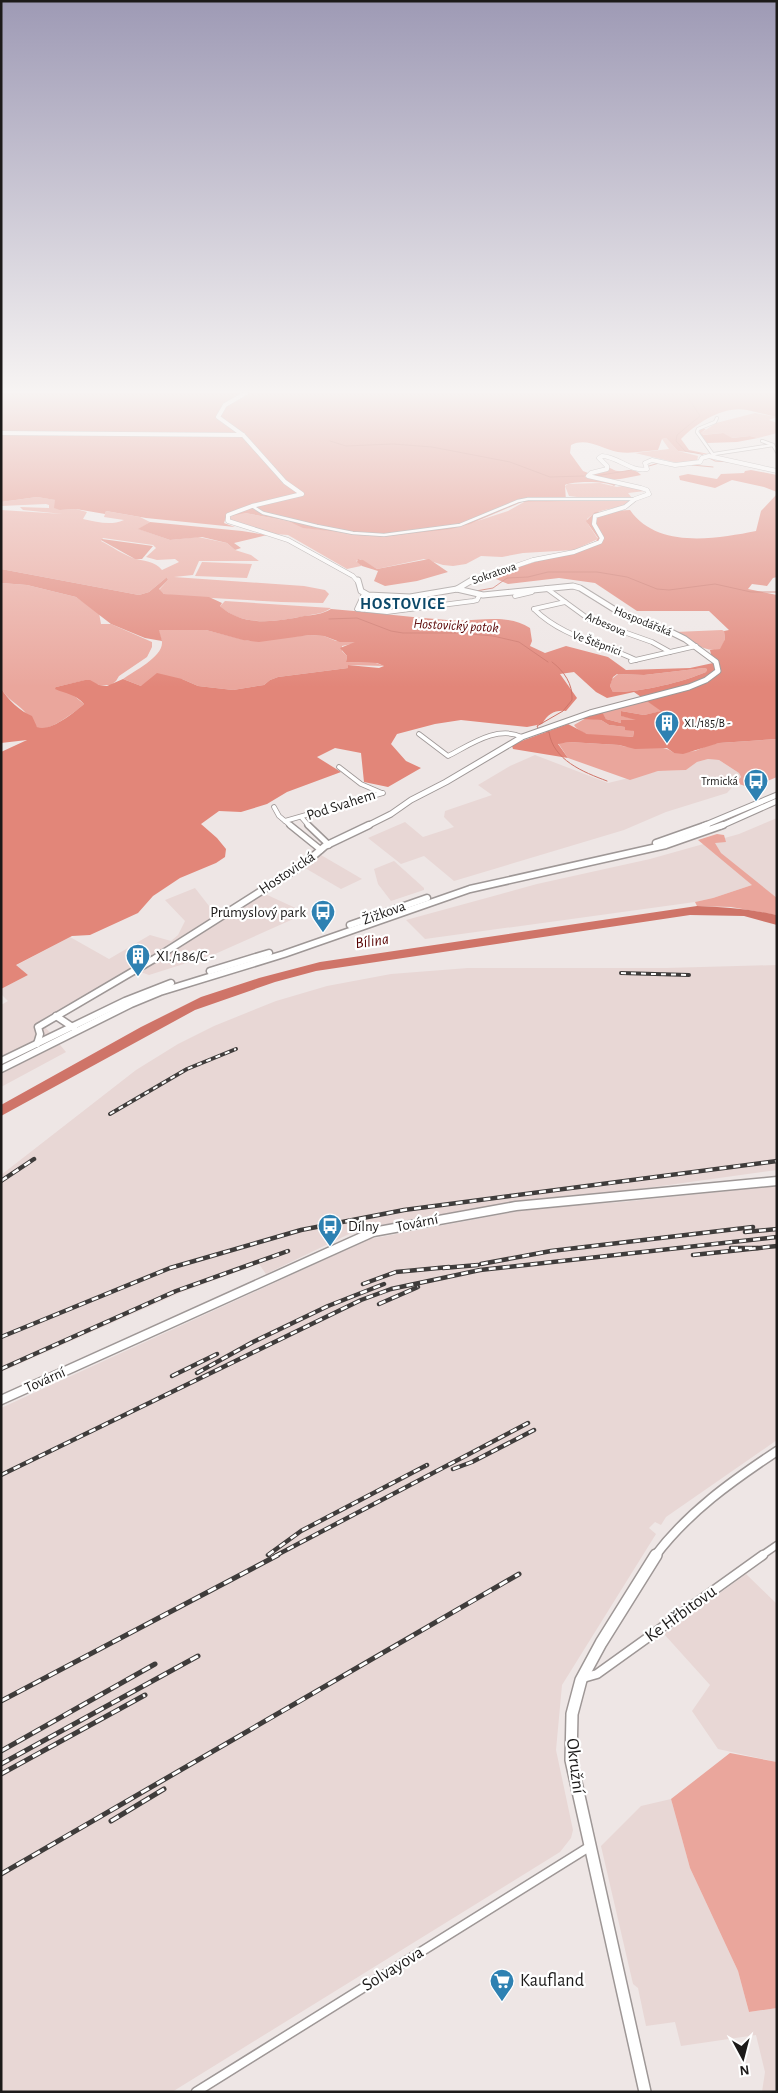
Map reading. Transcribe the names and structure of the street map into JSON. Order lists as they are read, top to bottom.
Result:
{
  "streets": {
    "street": [
      "Sokratova",
      "Hospodářská",
      "Arbesova",
      "Ve Štěpnici",
      "Pod Svahem",
      "Hostovická",
      "Žižkova",
      "Tovární",
      "Ke Hřbitovu",
      "Okružní",
      "Solvayova"
    ]
  },
  "crossings": [
    ["Sokratova", "Hospodářská"],
    ["Hospodářská", "Arbesova"],
    ["Hospodářská", "Hostovická"],
    ["Arbesova", "Ve Štěpnici"],
    ["Pod Svahem", "Hostovická"],
    ["Hostovická", "Žižkova"],
    ["Ke Hřbitovu", "Okružní"],
    ["Okružní", "Solvayova"]
  ],
  "districts": ["HOSTOVICE"],
  "water": ["Hostovický potok", "Bílina"],
  "places": {
    "building": ["XI./185/B -", "XI./186/C -"],
    "bus stop": ["Trmická", "Průmyslový park", "Dílny"],
    "supermarket": ["Kaufland"]
  },
  "north": "bottom"
}
